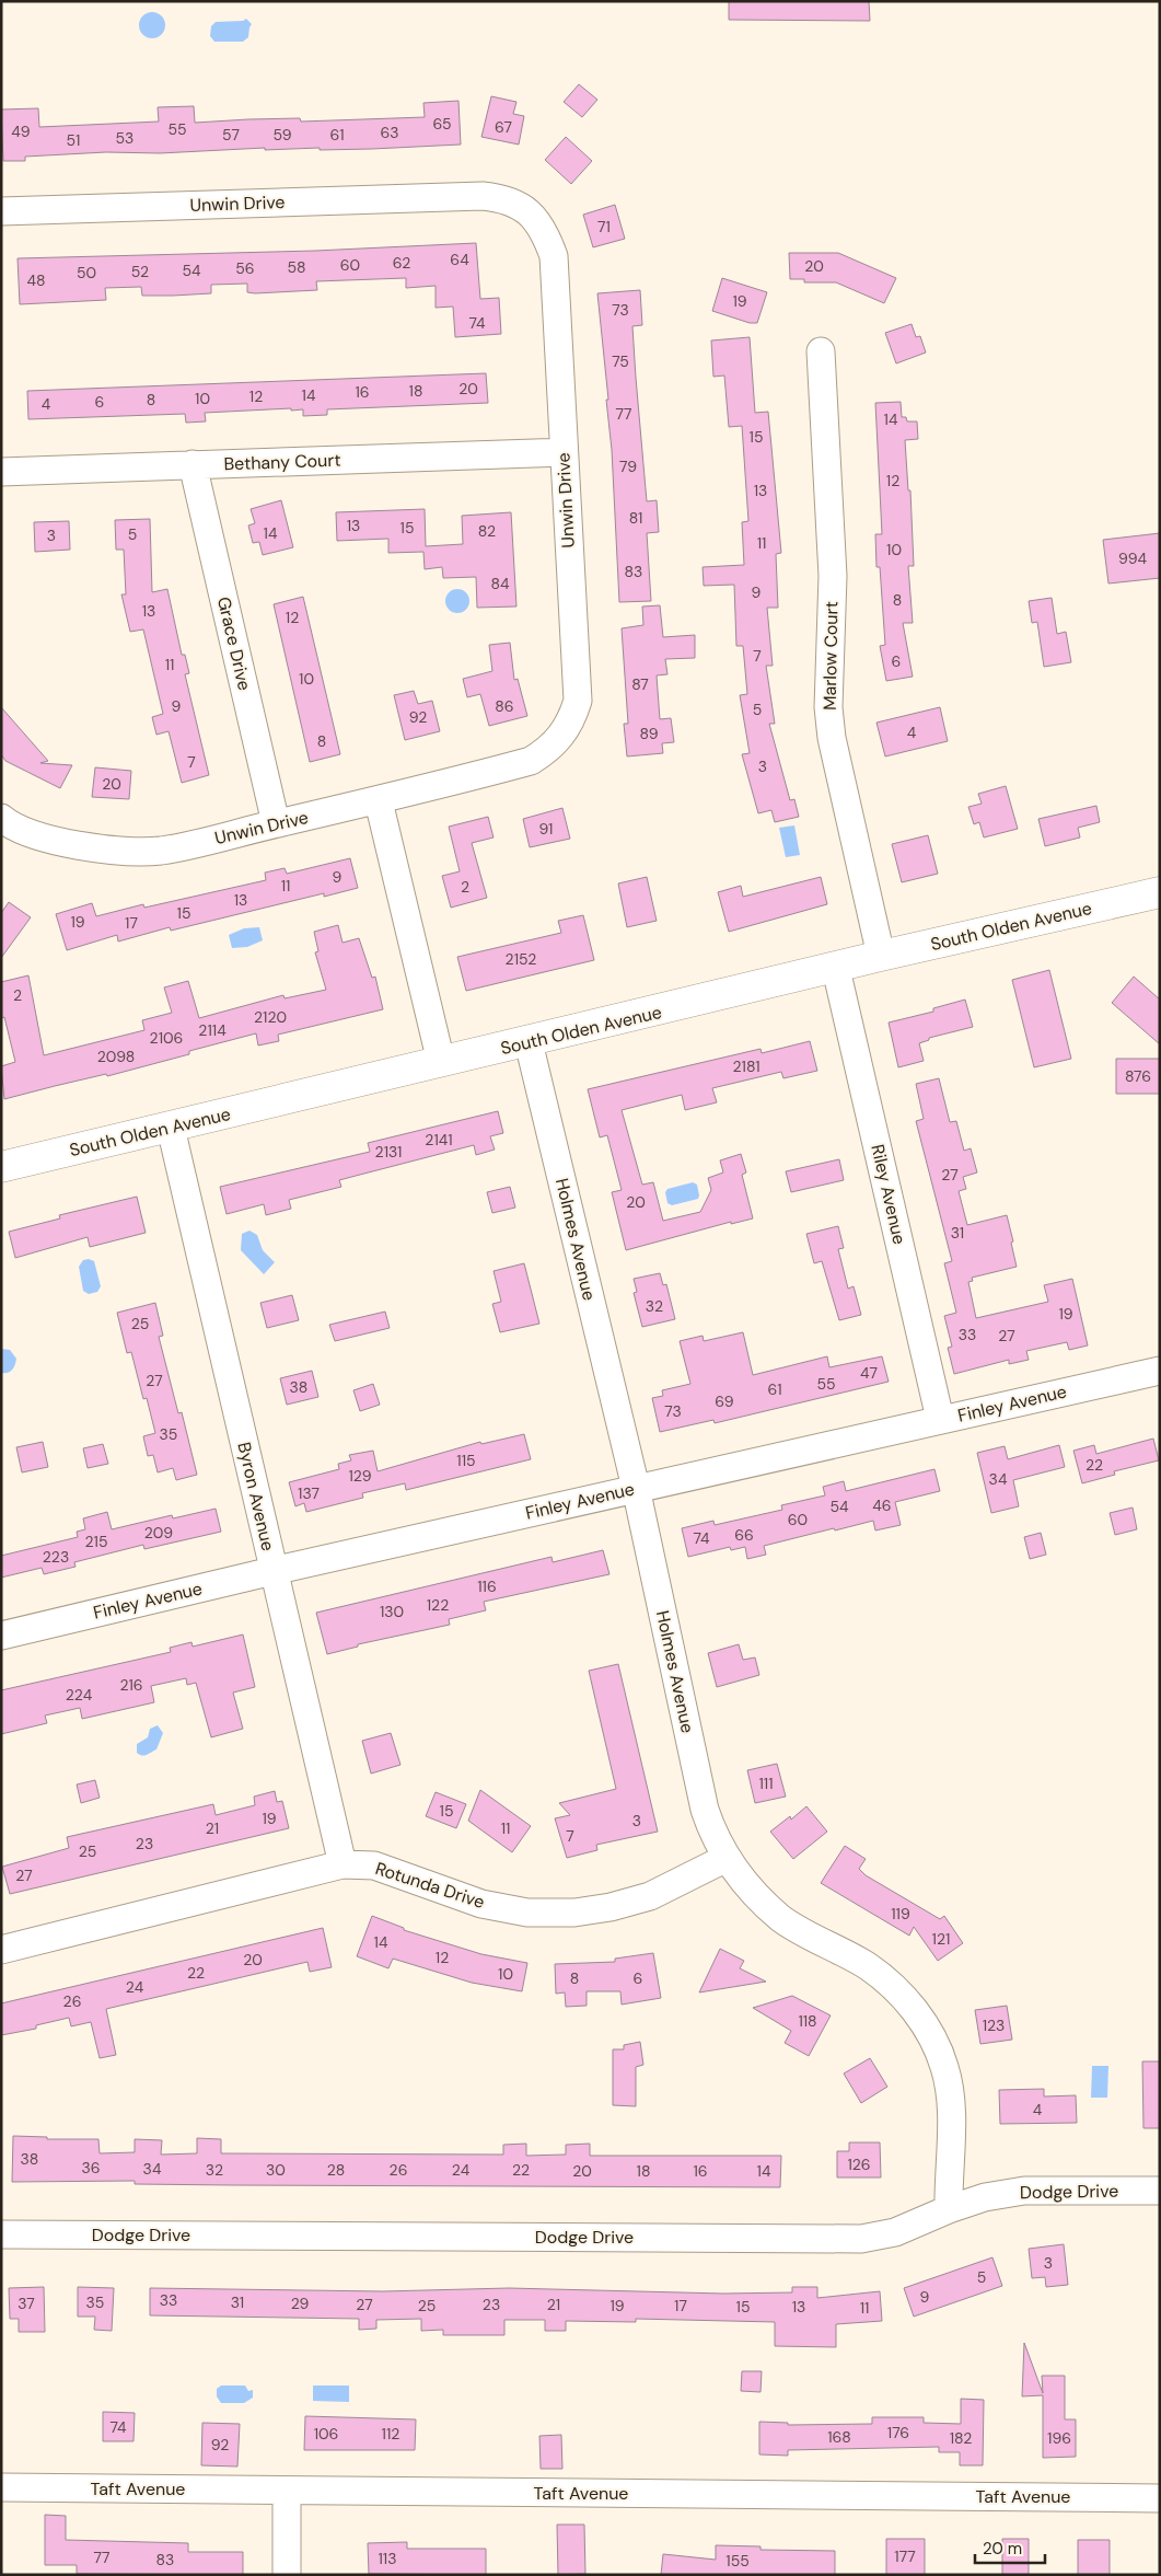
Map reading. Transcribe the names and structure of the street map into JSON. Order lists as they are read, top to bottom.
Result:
{
  "streets": {
    "main road": ["South Olden Avenue"],
    "street": [
      "Unwin Drive",
      "Bethany Court",
      "Grace Drive",
      "Marlow Court",
      "Riley Avenue",
      "Holmes Avenue",
      "Finley Avenue",
      "Byron Avenue",
      "Rotunda Drive",
      "Dodge Drive",
      "Taft Avenue"
    ]
  },
  "crossings": [
    ["Unwin Drive", "Bethany Court"],
    ["Unwin Drive", "Grace Drive"],
    ["Bethany Court", "Grace Drive"],
    ["Marlow Court", "South Olden Avenue"],
    ["South Olden Avenue", "Riley Avenue"],
    ["South Olden Avenue", "Holmes Avenue"],
    ["South Olden Avenue", "Byron Avenue"],
    ["Riley Avenue", "Finley Avenue"],
    ["Holmes Avenue", "Finley Avenue"],
    ["Holmes Avenue", "Rotunda Drive"],
    ["Holmes Avenue", "Dodge Drive"],
    ["Finley Avenue", "Byron Avenue"],
    ["Byron Avenue", "Rotunda Drive"]
  ],
  "house_numbers": [
    "65",
    "67",
    "55",
    "49",
    "63",
    "57",
    "59",
    "61",
    "53",
    "51",
    "71",
    "64",
    "62",
    "60",
    "20",
    "58",
    "56",
    "54",
    "52",
    "50",
    "48",
    "19",
    "73",
    "74",
    "75",
    "20",
    "18",
    "16",
    "14",
    "12",
    "10",
    "8",
    "6",
    "4",
    "77",
    "14",
    "15",
    "79",
    "12",
    "13",
    "81",
    "13",
    "15",
    "82",
    "14",
    "5",
    "3",
    "11",
    "10",
    "994",
    "83",
    "84",
    "9",
    "8",
    "13",
    "12",
    "7",
    "6",
    "11",
    "10",
    "87",
    "9",
    "86",
    "5",
    "92",
    "4",
    "89",
    "8",
    "7",
    "3",
    "20",
    "91",
    "9",
    "11",
    "2",
    "13",
    "15",
    "19",
    "17",
    "2152",
    "2",
    "2120",
    "2114",
    "2106",
    "2098",
    "2181",
    "876",
    "2141",
    "2131",
    "27",
    "20",
    "31",
    "32",
    "19",
    "25",
    "33",
    "27",
    "47",
    "27",
    "55",
    "38",
    "61",
    "69",
    "73",
    "35",
    "115",
    "22",
    "129",
    "34",
    "137",
    "46",
    "54",
    "60",
    "209",
    "66",
    "74",
    "215",
    "223",
    "116",
    "122",
    "130",
    "216",
    "224",
    "111",
    "15",
    "19",
    "3",
    "21",
    "11",
    "7",
    "23",
    "25",
    "27",
    "119",
    "121",
    "14",
    "12",
    "20",
    "22",
    "10",
    "8",
    "6",
    "24",
    "26",
    "118",
    "123",
    "4",
    "38",
    "126",
    "36",
    "34",
    "32",
    "30",
    "28",
    "26",
    "24",
    "22",
    "20",
    "18",
    "16",
    "14",
    "3",
    "5",
    "9",
    "33",
    "35",
    "31",
    "37",
    "29",
    "27",
    "23",
    "21",
    "25",
    "19",
    "17",
    "15",
    "13",
    "11",
    "74",
    "176",
    "106",
    "112",
    "168",
    "182",
    "196",
    "92",
    "177",
    "77",
    "113",
    "83",
    "155"
  ],
  "scale_bar": "20 m"
}
